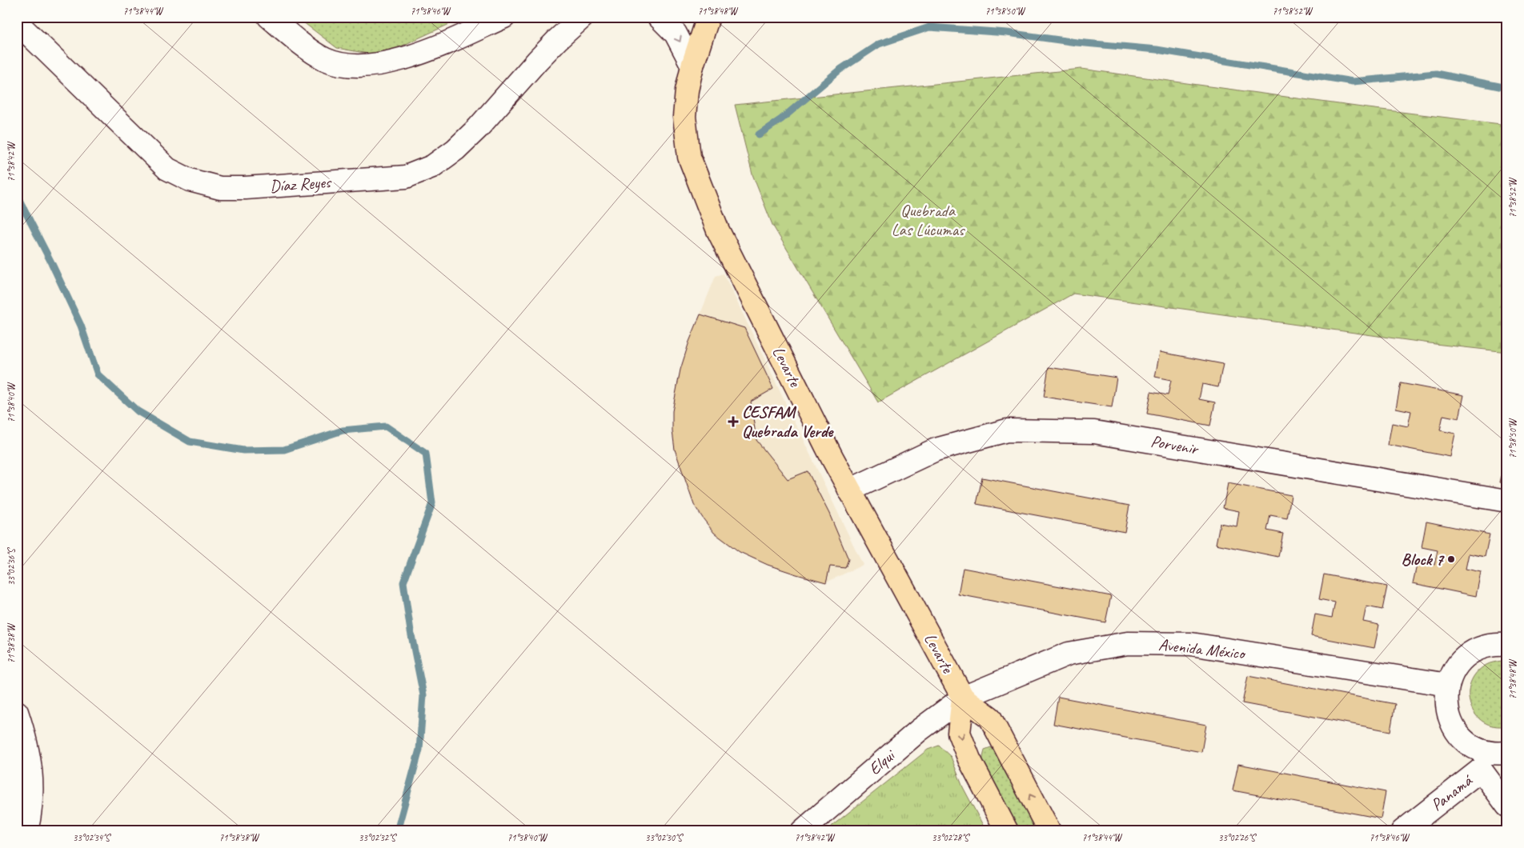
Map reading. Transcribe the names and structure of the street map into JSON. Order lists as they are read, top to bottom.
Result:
{
  "streets": {
    "main road": ["Levarte"],
    "street": [
      "Díaz Reyes",
      "Porvenir",
      "Avenida México",
      "Elqui",
      "Panamá"
    ]
  },
  "crossings": [
    ["Levarte", "Porvenir"],
    ["Levarte", "Avenida México"],
    ["Levarte", "Elqui"],
    ["Avenida México", "Elqui"]
  ],
  "parks": ["Quebrada Las Lúcumas"],
  "places": {
    "health": ["CESFAM Quebrada Verde"],
    "other": ["Block 7"]
  },
  "coordinates": [
    "71°38'44\"W",
    "71°38'46\"W",
    "71°38'48\"W",
    "71°38'50\"W",
    "71°38'52\"W",
    "71°38'42\"W",
    "71°38'40\"W",
    "33°02'36\"S",
    "71°38'38\"W",
    "33°02'34\"S",
    "33°02'32\"S",
    "33°02'30\"S",
    "33°02'28\"S",
    "33°02'26\"S"
  ]
}
